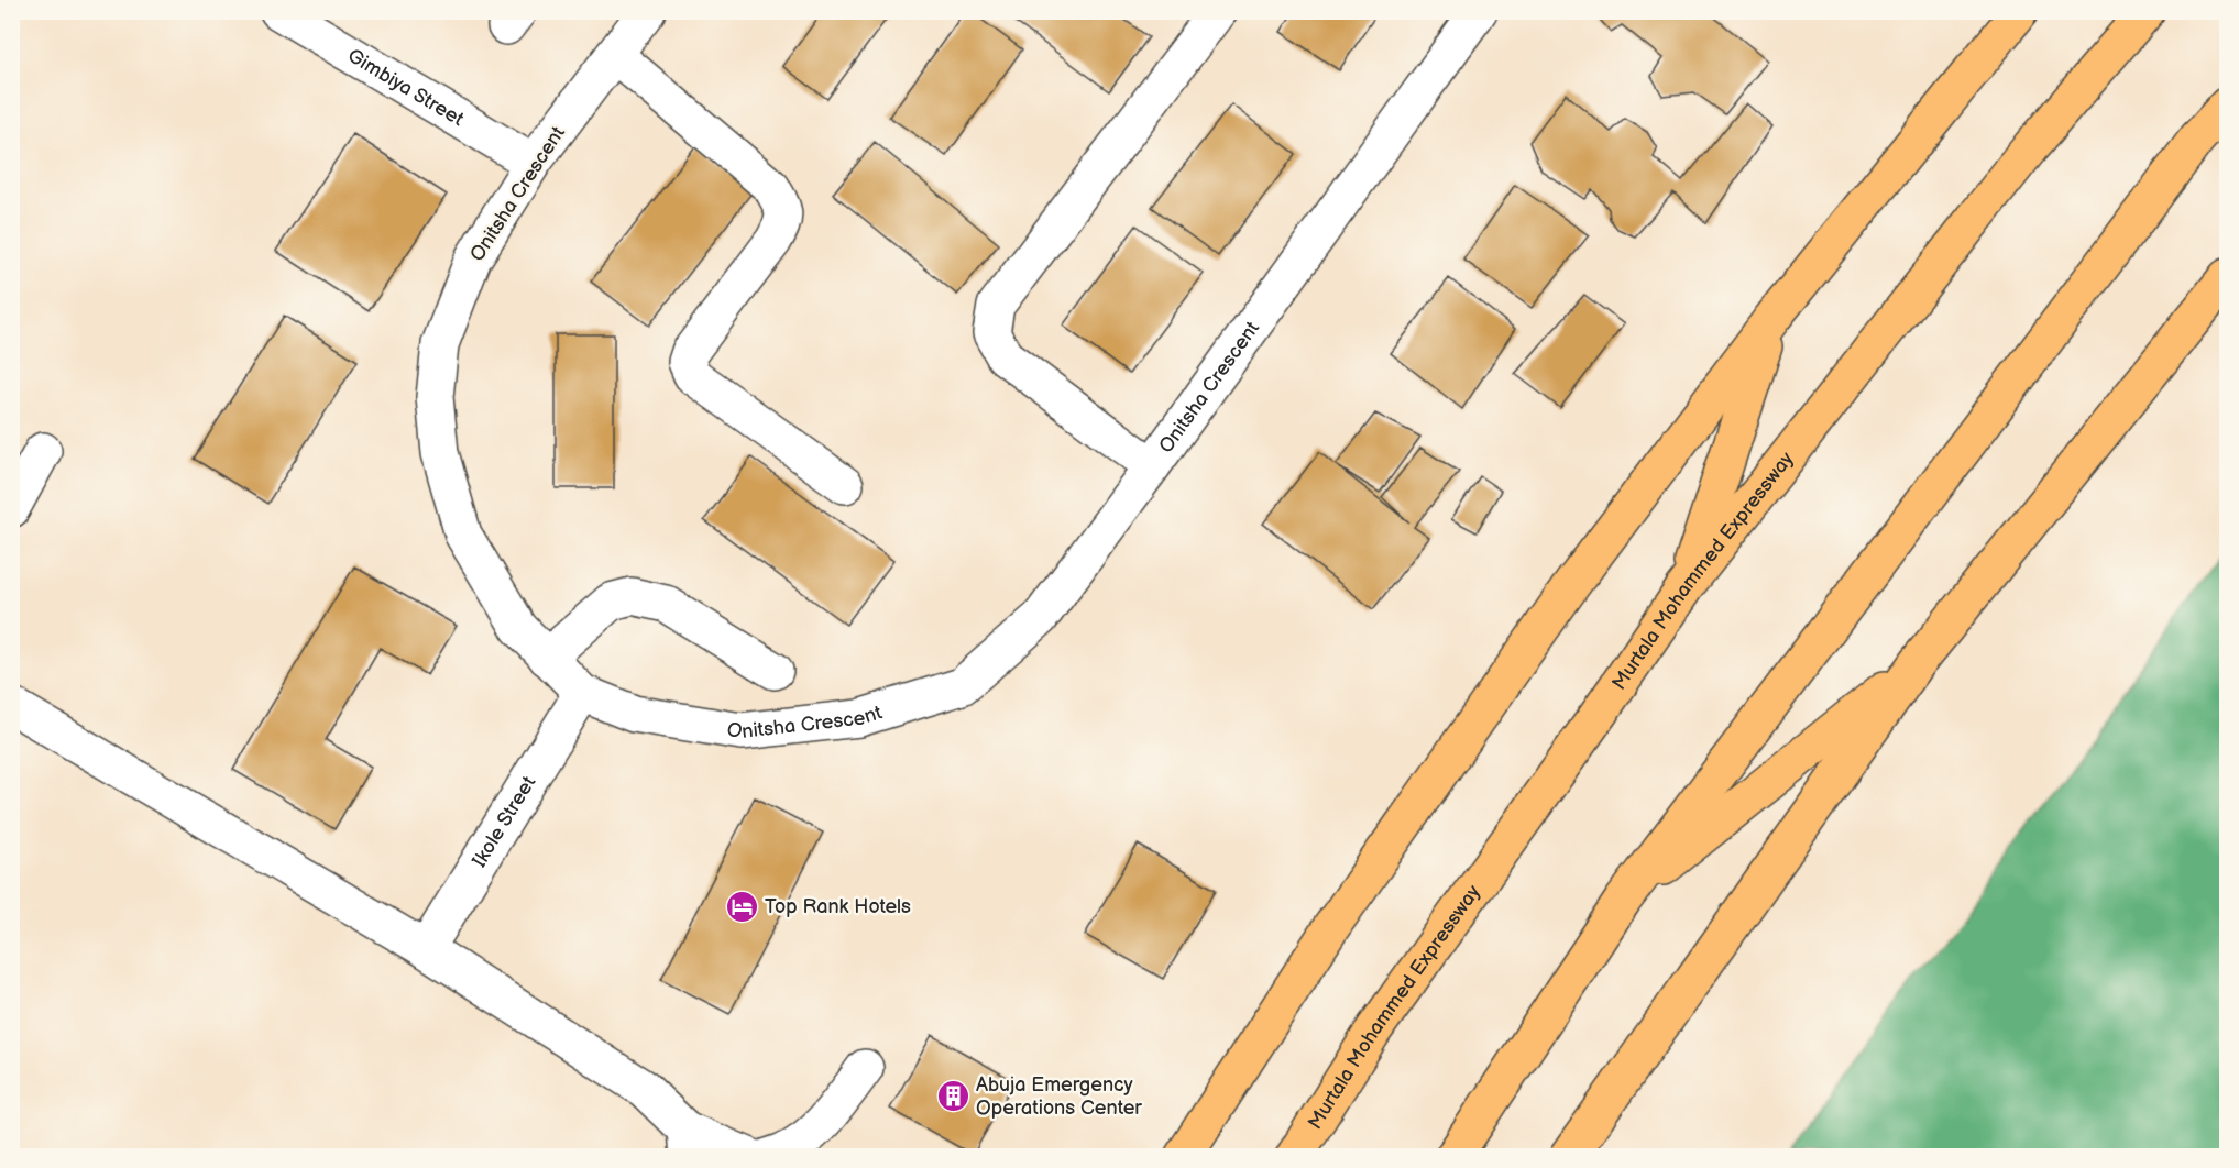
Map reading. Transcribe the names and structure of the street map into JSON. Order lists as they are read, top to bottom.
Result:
{
  "streets": {
    "highway": ["Murtala Mohammed Expressway"],
    "street": ["Gimbiya Street", "Onitsha Crescent", "Ikole Street"]
  },
  "crossings": [
    ["Gimbiya Street", "Onitsha Crescent"],
    ["Onitsha Crescent", "Ikole Street"]
  ],
  "places": {
    "hotel": ["Top Rank Hotels"],
    "building": ["Abuja Emergency Operations Center"]
  }
}
